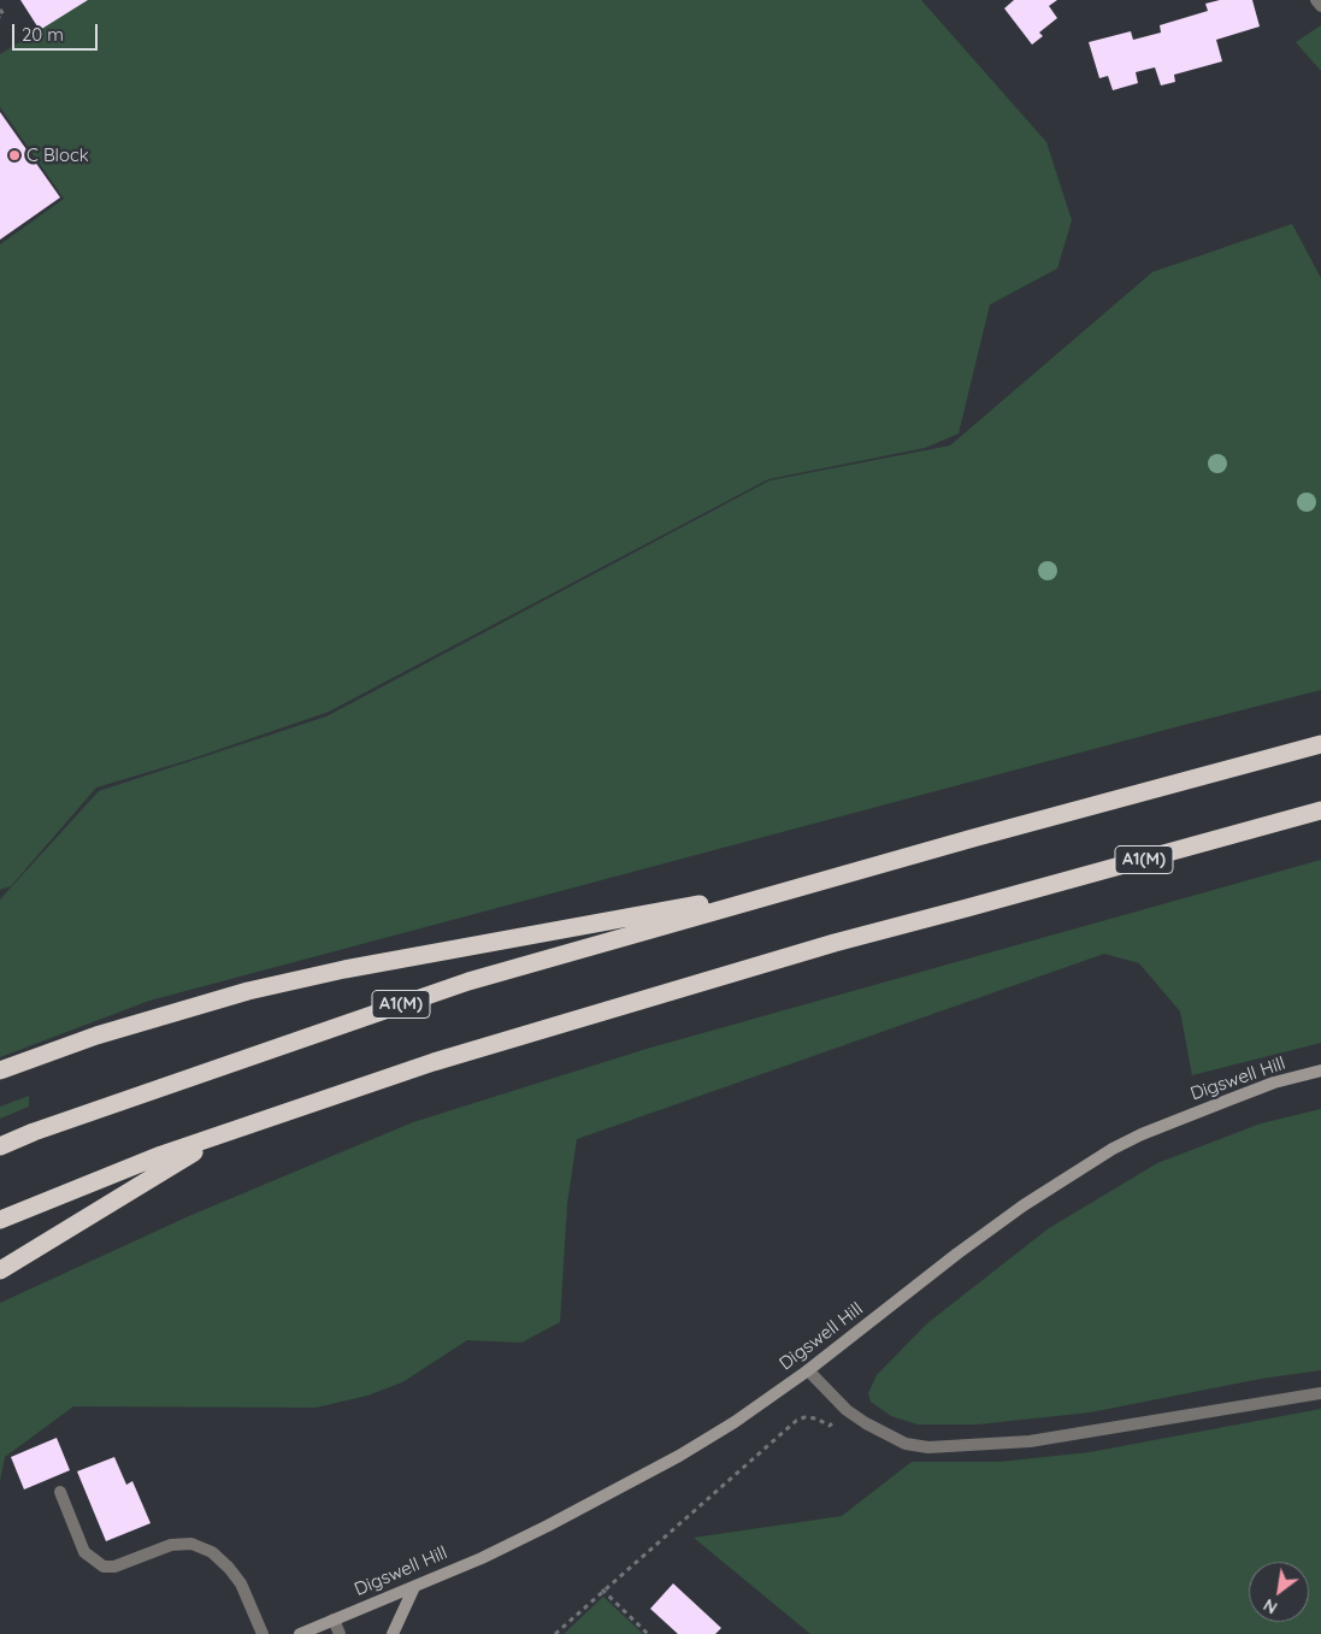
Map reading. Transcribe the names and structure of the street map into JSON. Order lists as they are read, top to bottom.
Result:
{
  "streets": {
    "highway": ["A1(M)"],
    "main road": ["Digswell Hill"]
  },
  "places": ["C Block"],
  "scale_bar": "20 m",
  "north": "bottom left"
}
